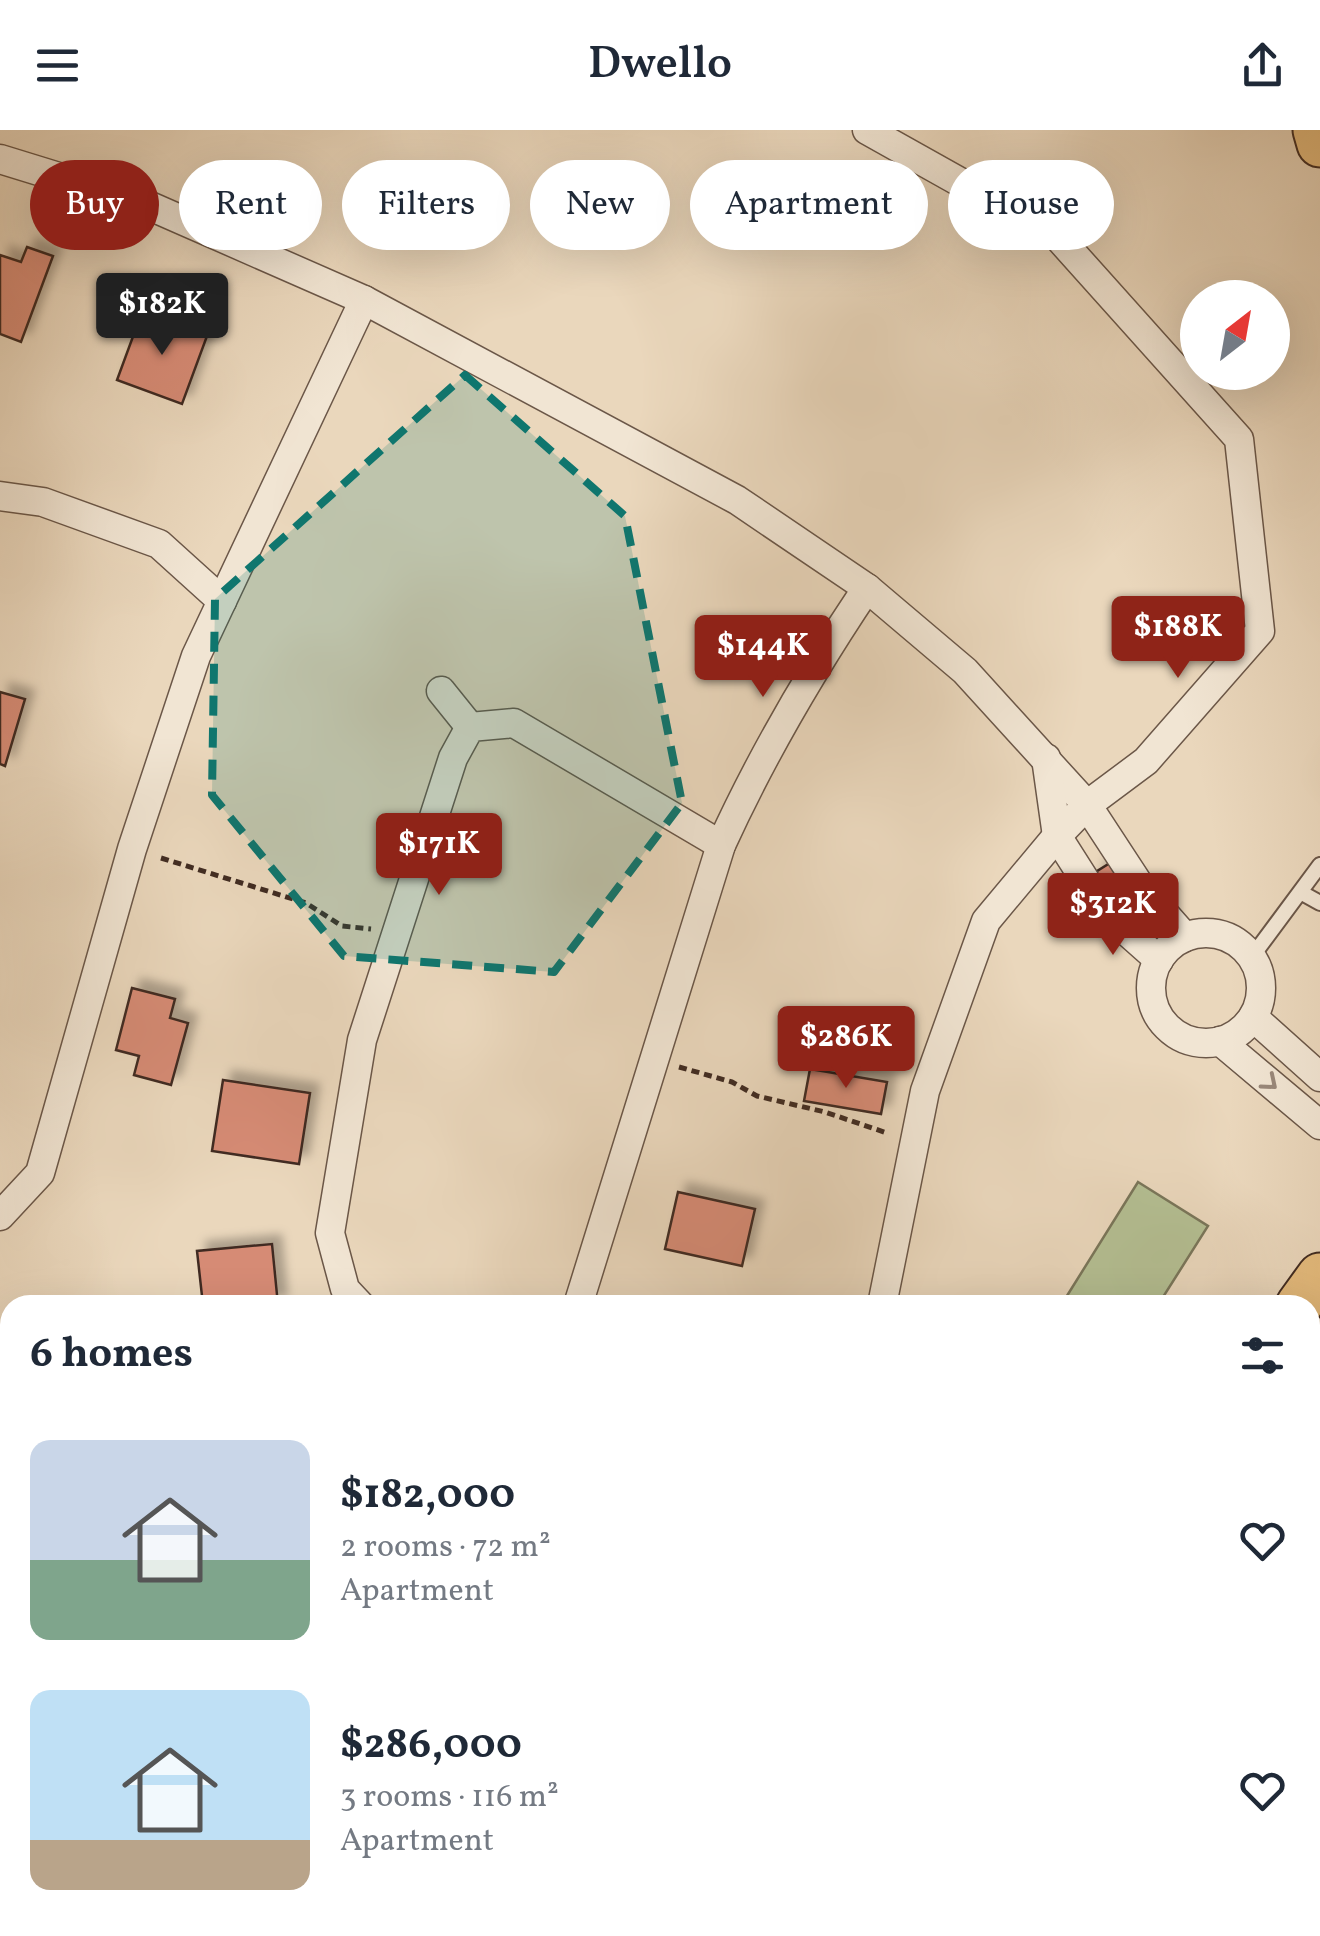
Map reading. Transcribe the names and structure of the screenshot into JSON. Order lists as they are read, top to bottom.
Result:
{
  "north": "top right",
  "page": {
    "header": "Dwello",
    "chip": [
      "Buy",
      "Rent",
      "Filters",
      "New",
      "Apartment",
      "House"
    ],
    "price": [
      "$182K",
      "$188K",
      "$144K",
      "$171K",
      "$312K",
      "$286K"
    ],
    "heading": "6 homes",
    "list": [
      {
        "name": "$182,000",
        "note": "2 rooms · 72 m² · Apartment"
      },
      {
        "name": "$286,000",
        "note": "3 rooms · 116 m² · Apartment"
      }
    ]
  }
}
